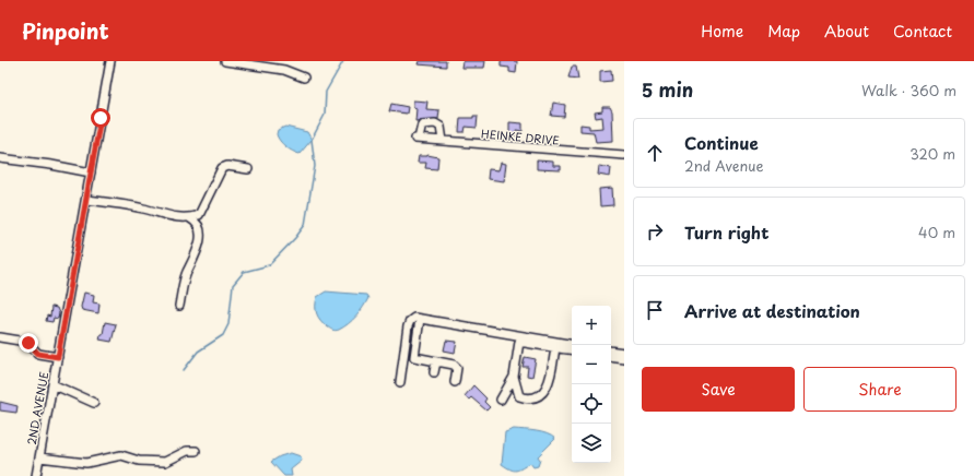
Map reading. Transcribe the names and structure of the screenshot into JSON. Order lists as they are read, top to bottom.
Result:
{
  "streets": {
    "street": ["HEINKE DRIVE", "2ND AVENUE"]
  },
  "page": {
    "header": "Pinpoint",
    "nav": [
      "Home",
      "Map",
      "About",
      "Contact"
    ],
    "heading": ["5 min", "Walk · 360 m"],
    "list": [
      ["Continue", "2nd Avenue", "320 m"],
      ["Turn right", "40 m"],
      "Arrive at destination"
    ],
    "map_buttons": ["+", "−"],
    "buttons": ["Save", "Share"]
  }
}
